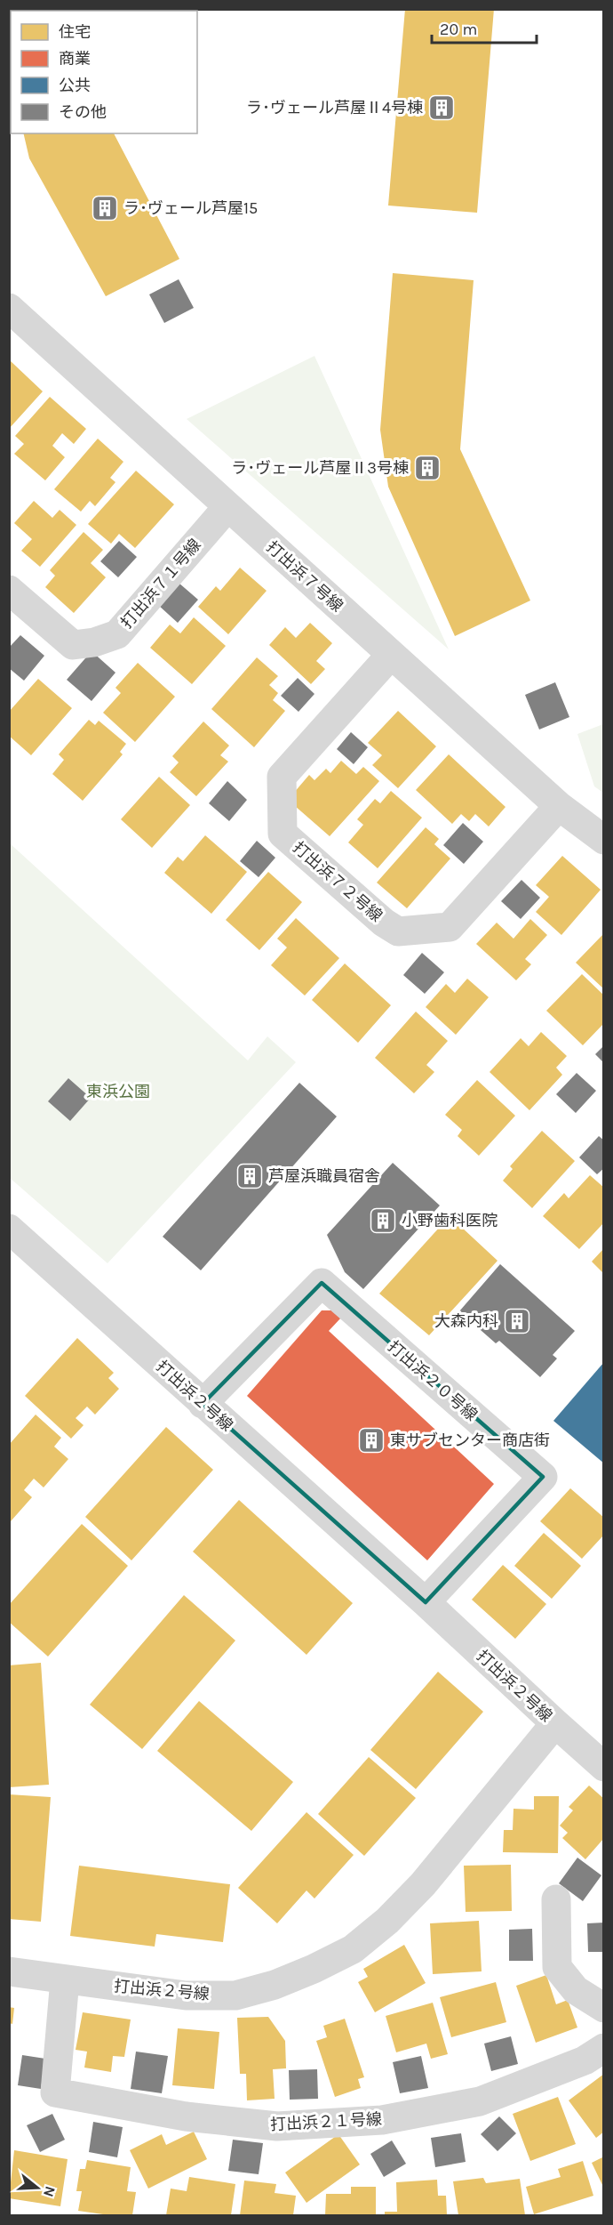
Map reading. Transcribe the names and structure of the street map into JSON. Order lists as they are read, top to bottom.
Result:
{
  "streets": {
    "street": [
      "打出浜７号線",
      "打出浜７１号線",
      "打出浜７２号線",
      "打出浜２０号線",
      "打出浜２号線",
      "打出浜２１号線"
    ]
  },
  "crossings": [
    ["打出浜７号線", "打出浜７１号線"],
    ["打出浜７号線", "打出浜７２号線"],
    ["打出浜２０号線", "打出浜２号線"],
    ["打出浜２号線", "打出浜２１号線"]
  ],
  "parks": ["東浜公園"],
  "places": {
    "building": [
      "ラ･ヴェール芦屋Ⅱ4号棟",
      "ラ･ヴェール芦屋15",
      "ラ･ヴェール芦屋Ⅱ3号棟",
      "芦屋浜職員宿舎",
      "小野歯科医院",
      "大森内科",
      "東サブセンター商店街"
    ]
  },
  "legend": [
    "住宅",
    "商業",
    "公共",
    "その他"
  ],
  "scale_bar": "20 m",
  "north": "right"
}
